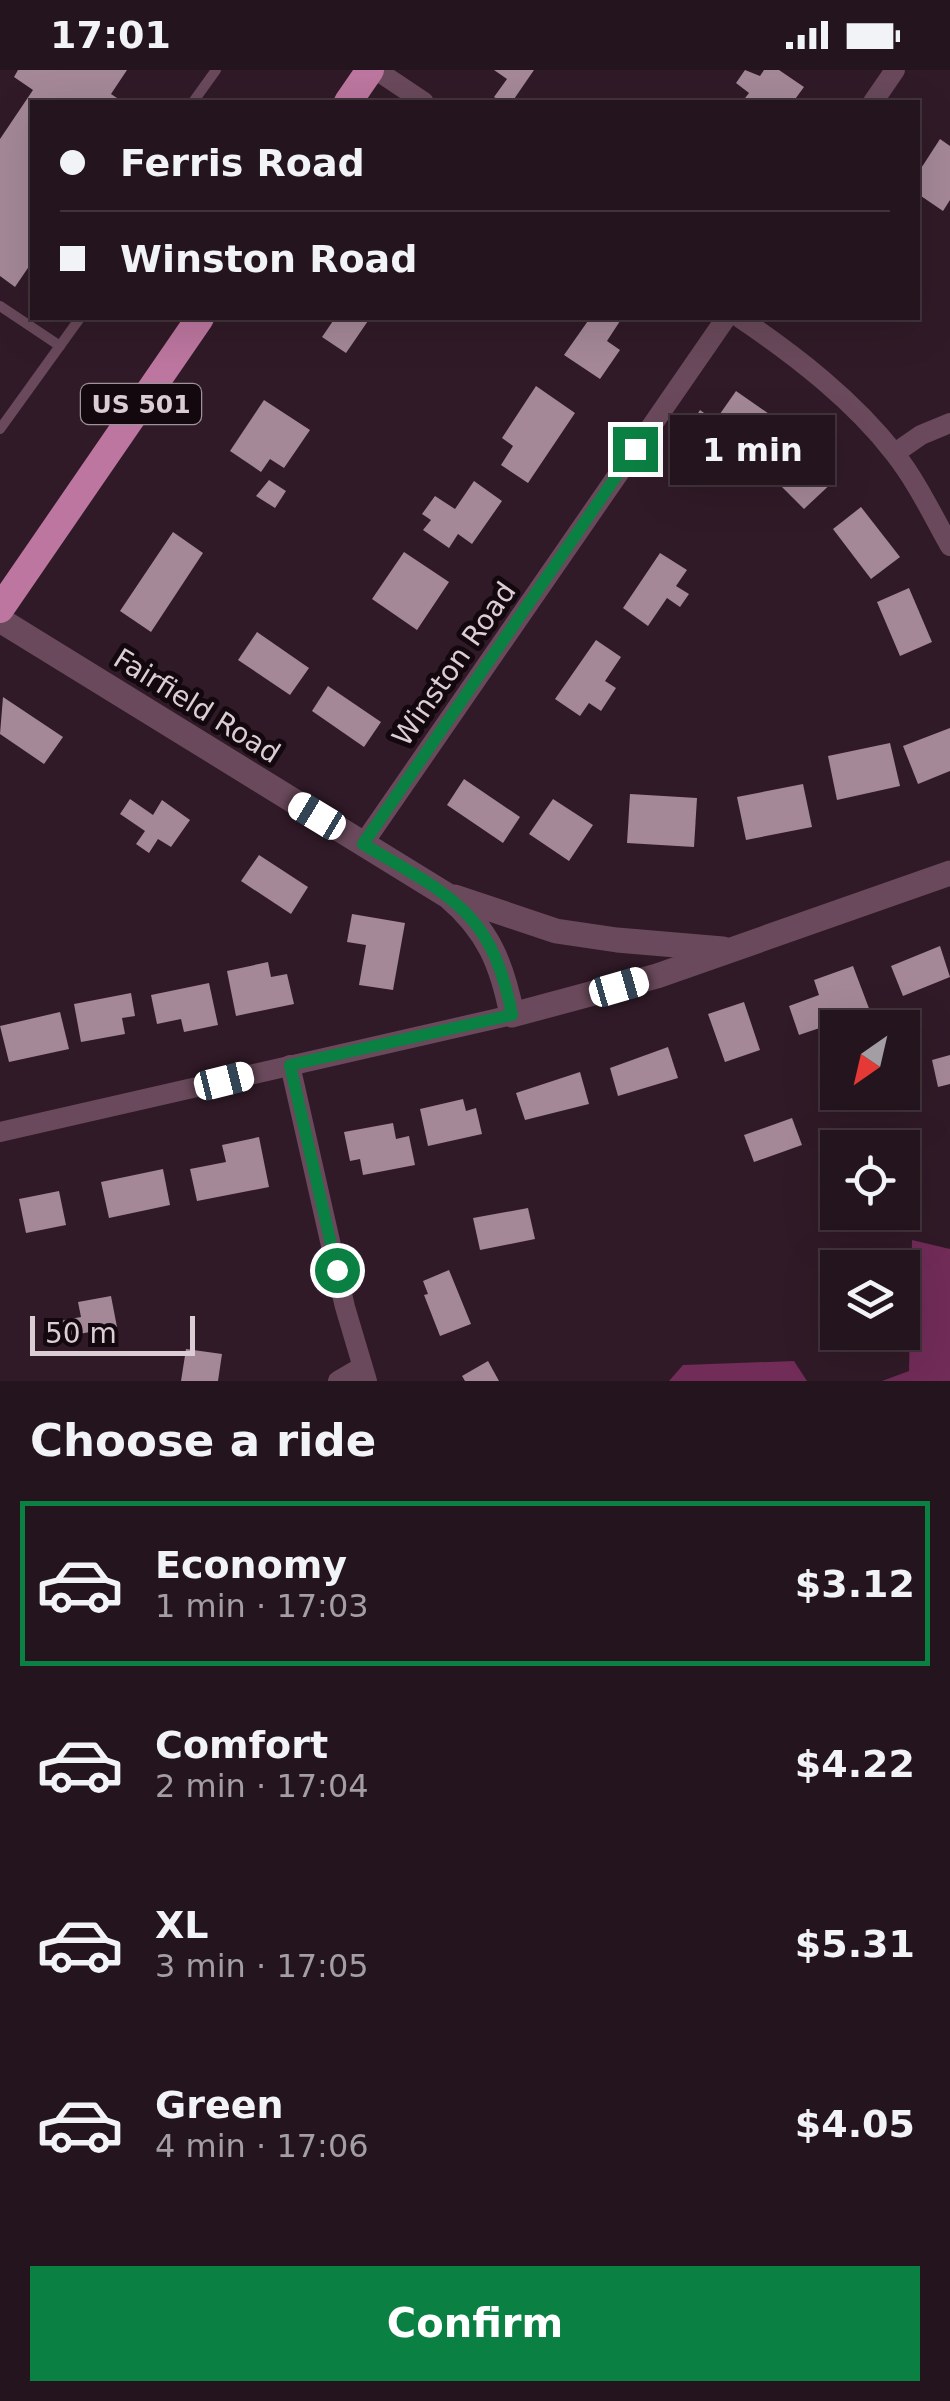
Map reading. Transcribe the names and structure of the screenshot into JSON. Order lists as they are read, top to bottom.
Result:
{
  "streets": {
    "highway": ["US 501"],
    "street": ["Winston Road", "Fairfield Road"]
  },
  "crossings": [
    ["Winston Road", "Fairfield Road"]
  ],
  "scale_bar": "50 m",
  "north": "bottom left",
  "page": {
    "status": "17:01",
    "banner": ["Ferris Road", "Winston Road"],
    "bubble": "1 min",
    "scale": "50 m",
    "heading": "Choose a ride",
    "list": [
      {
        "name": "Economy",
        "note": "1 min · 17:03",
        "value": "$3.12"
      },
      {
        "name": "Comfort",
        "note": "2 min · 17:04",
        "value": "$4.22"
      },
      {
        "name": "XL",
        "note": "3 min · 17:05",
        "value": "$5.31"
      },
      {
        "name": "Green",
        "note": "4 min · 17:06",
        "value": "$4.05"
      }
    ],
    "buttons": "Confirm"
  }
}
